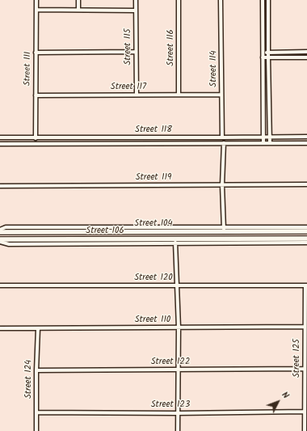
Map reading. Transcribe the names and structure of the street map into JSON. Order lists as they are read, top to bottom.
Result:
{
  "streets": {
    "street": [
      "Street 115",
      "Street 116",
      "Street 111",
      "Street 114",
      "Street 117",
      "Street 118",
      "Street 119",
      "Street 104",
      "Street 106",
      "Street 120",
      "Street 110",
      "Street 125",
      "Street 122",
      "Street 124",
      "Street 123"
    ]
  },
  "crossings": [
    ["Street 115", "Street 117"],
    ["Street 116", "Street 117"],
    ["Street 111", "Street 117"],
    ["Street 111", "Street 118"],
    ["Street 114", "Street 117"],
    ["Street 114", "Street 118"],
    ["Street 120", "Street 125"],
    ["Street 110", "Street 125"],
    ["Street 110", "Street 124"],
    ["Street 125", "Street 122"],
    ["Street 125", "Street 123"],
    ["Street 122", "Street 124"],
    ["Street 124", "Street 123"]
  ],
  "north": "top right"
}
